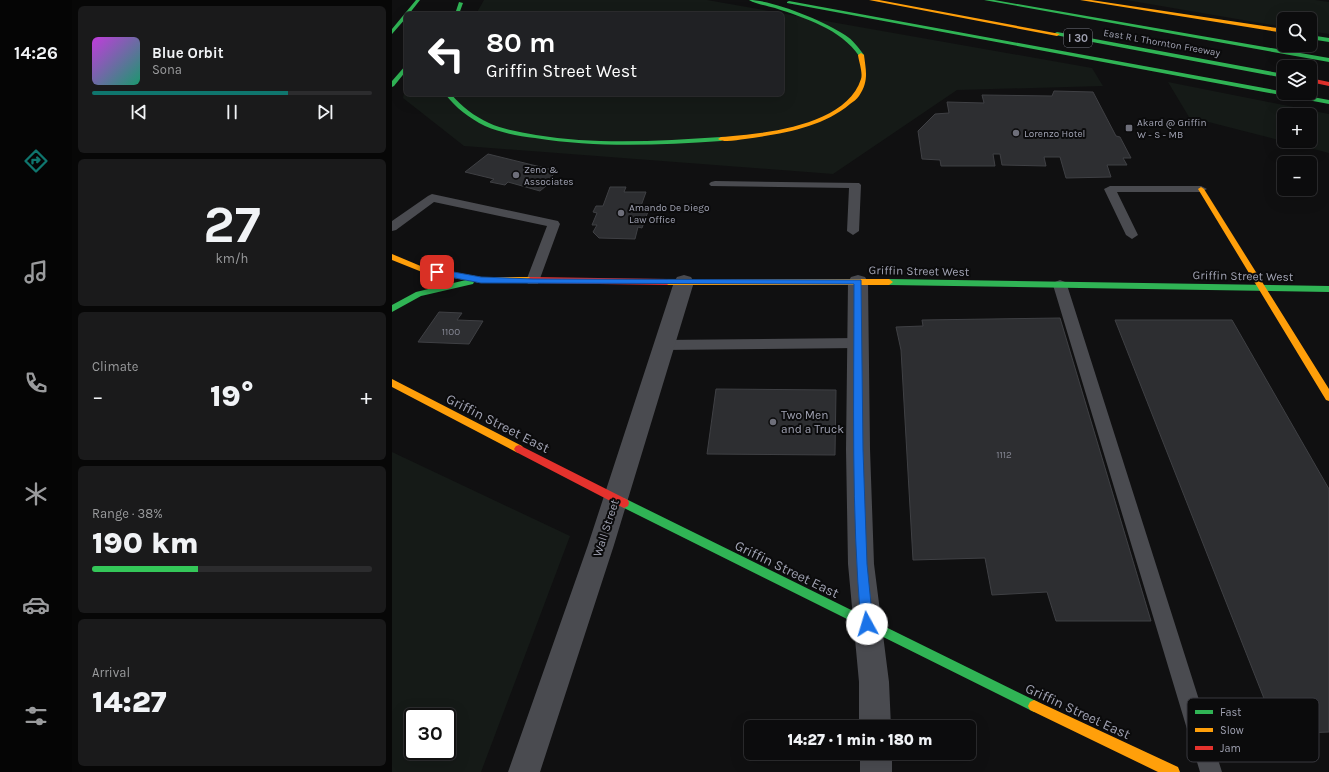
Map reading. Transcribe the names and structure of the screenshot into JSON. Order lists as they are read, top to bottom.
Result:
{
  "streets": {
    "main road": [
      "I 30",
      "East R L Thornton Freeway",
      "Griffin Street West",
      "Griffin Street East"
    ],
    "street": ["Wall Street"]
  },
  "crossings": [
    ["Griffin Street West", "Wall Street"],
    ["Griffin Street East", "Wall Street"]
  ],
  "places": {
    "transit": ["Akard @ Griffin W - S - MB"],
    "other": [
      "Lorenzo Hotel",
      "Zeno & Associates",
      "Amando De Diego Law Office",
      "Two Men and a Truck"
    ]
  },
  "house_numbers": ["1100", "1112"],
  "legend": ["Fast", "Slow", "Jam"],
  "page": {
    "tabs": "14:26",
    "map_buttons": ["+", "−"],
    "turn": ["80 m", "Griffin Street West"],
    "song": ["Blue Orbit", "Sona"],
    "tile": [
      ["27", "km/h"],
      "Climate",
      ["Range · 38%", "190 km"],
      ["Arrival", "14:27"]
    ],
    "heat": ["−", "19°", "+"],
    "limit": "30",
    "trip": "14:27 · 1 min · 180 m"
  }
}
